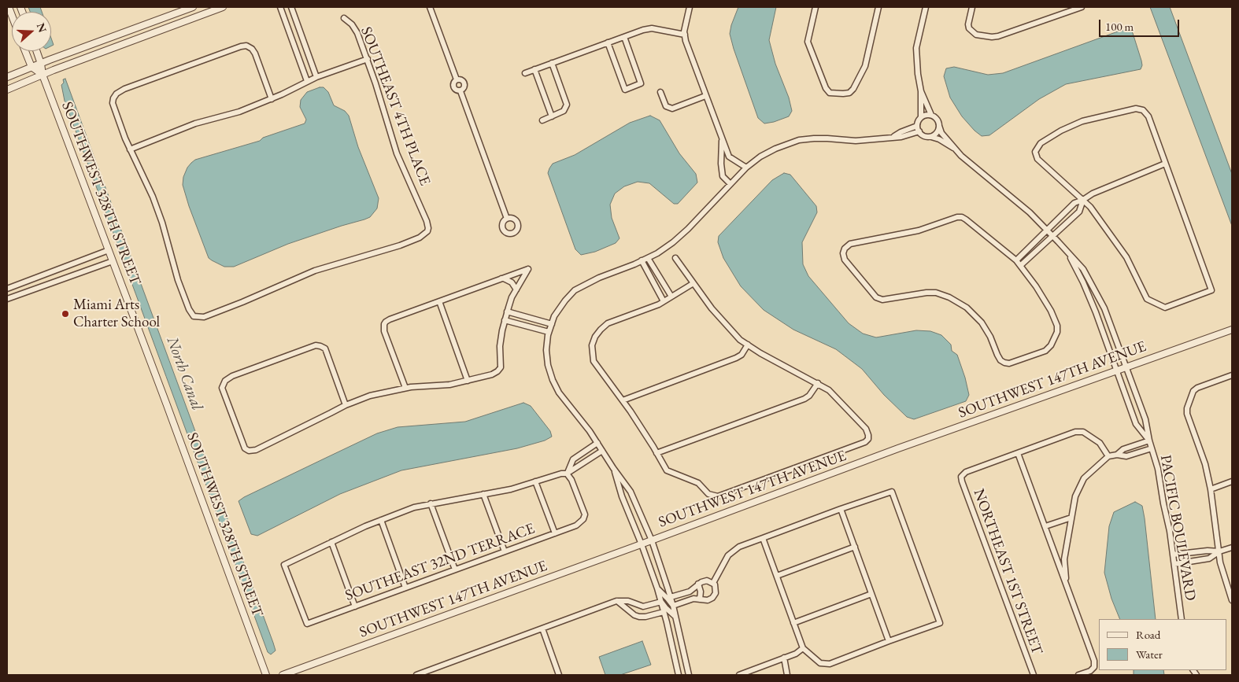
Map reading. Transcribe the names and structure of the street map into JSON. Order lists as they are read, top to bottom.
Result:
{
  "streets": {
    "street": [
      "SOUTHEAST 4TH PLACE",
      "SOUTHWEST 328TH STREET",
      "SOUTHWEST 147TH AVENUE",
      "PACIFIC BOULEVARD",
      "SOUTHEAST 32ND TERRACE",
      "NORTHEAST 1ST STREET"
    ]
  },
  "crossings": [
    ["SOUTHWEST 147TH AVENUE", "PACIFIC BOULEVARD"]
  ],
  "water": ["North Canal"],
  "places": ["Miami Arts Charter School"],
  "legend": ["Road", "Water"],
  "scale_bar": "100 m",
  "north": "right"
}
